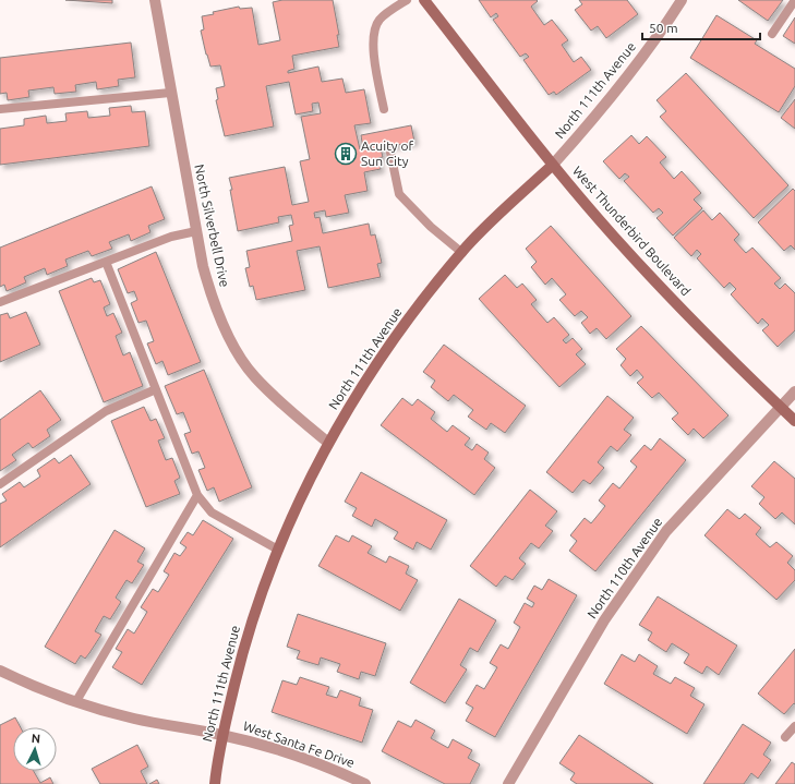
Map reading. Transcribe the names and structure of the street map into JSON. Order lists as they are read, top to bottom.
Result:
{
  "streets": {
    "street": [
      "North 111th Avenue",
      "North Silverbell Drive",
      "West Thunderbird Boulevard",
      "North 110th Avenue",
      "West Santa Fe Drive"
    ]
  },
  "crossings": [
    ["North 111th Avenue", "North Silverbell Drive"],
    ["North 111th Avenue", "West Thunderbird Boulevard"],
    ["North 111th Avenue", "West Santa Fe Drive"],
    ["West Thunderbird Boulevard", "North 110th Avenue"]
  ],
  "places": {
    "building": ["Acuity of Sun City"]
  },
  "scale_bar": "50 m",
  "north": "top"
}
